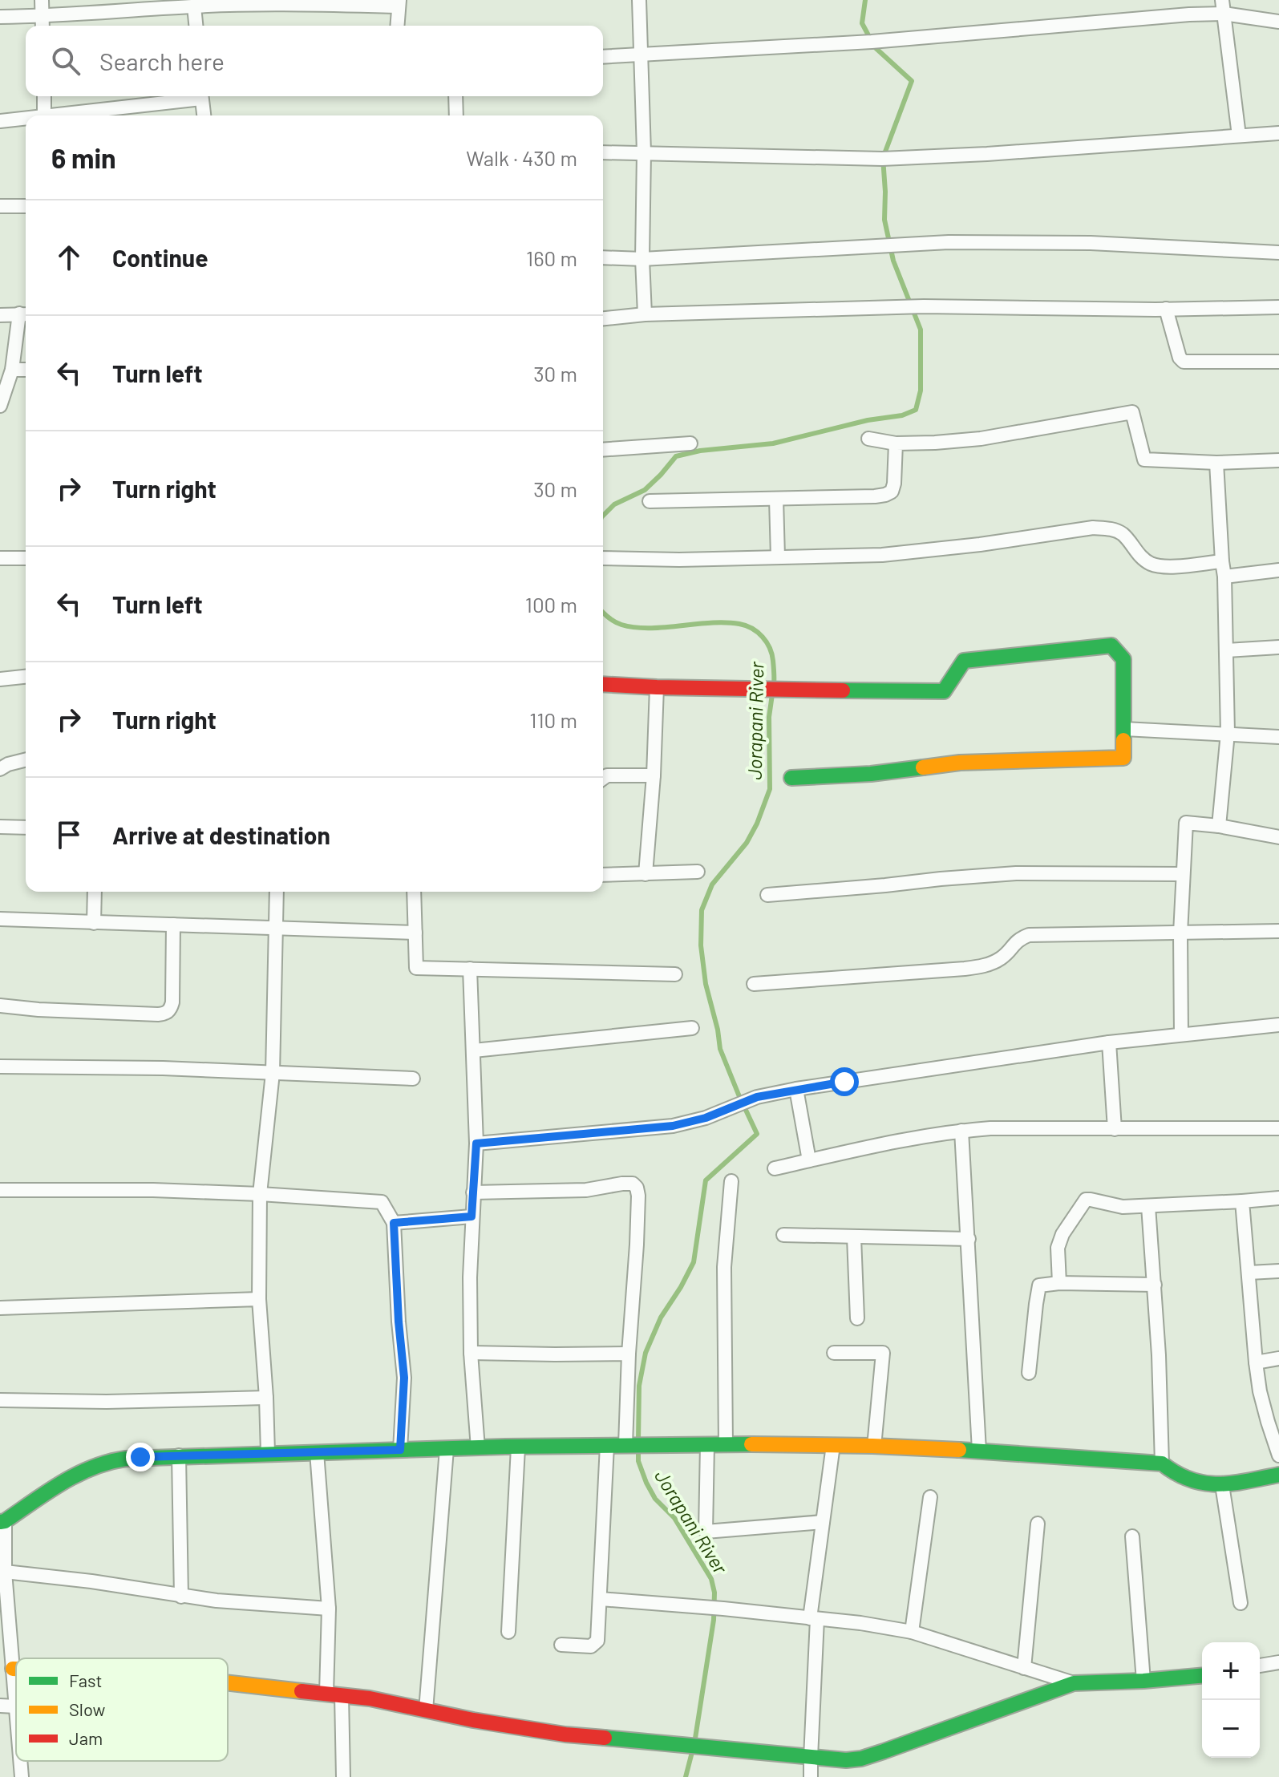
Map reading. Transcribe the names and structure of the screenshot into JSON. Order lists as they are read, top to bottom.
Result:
{
  "water": ["Jorapani River"],
  "legend": ["Fast", "Slow", "Jam"],
  "page": {
    "search": "Search here",
    "heading": ["6 min", "Walk · 430 m"],
    "list": [
      ["Continue", "160 m"],
      ["Turn left", "30 m"],
      ["Turn right", "30 m"],
      ["Turn left", "100 m"],
      ["Turn right", "110 m"],
      "Arrive at destination"
    ],
    "map_buttons": ["+", "−"]
  }
}
